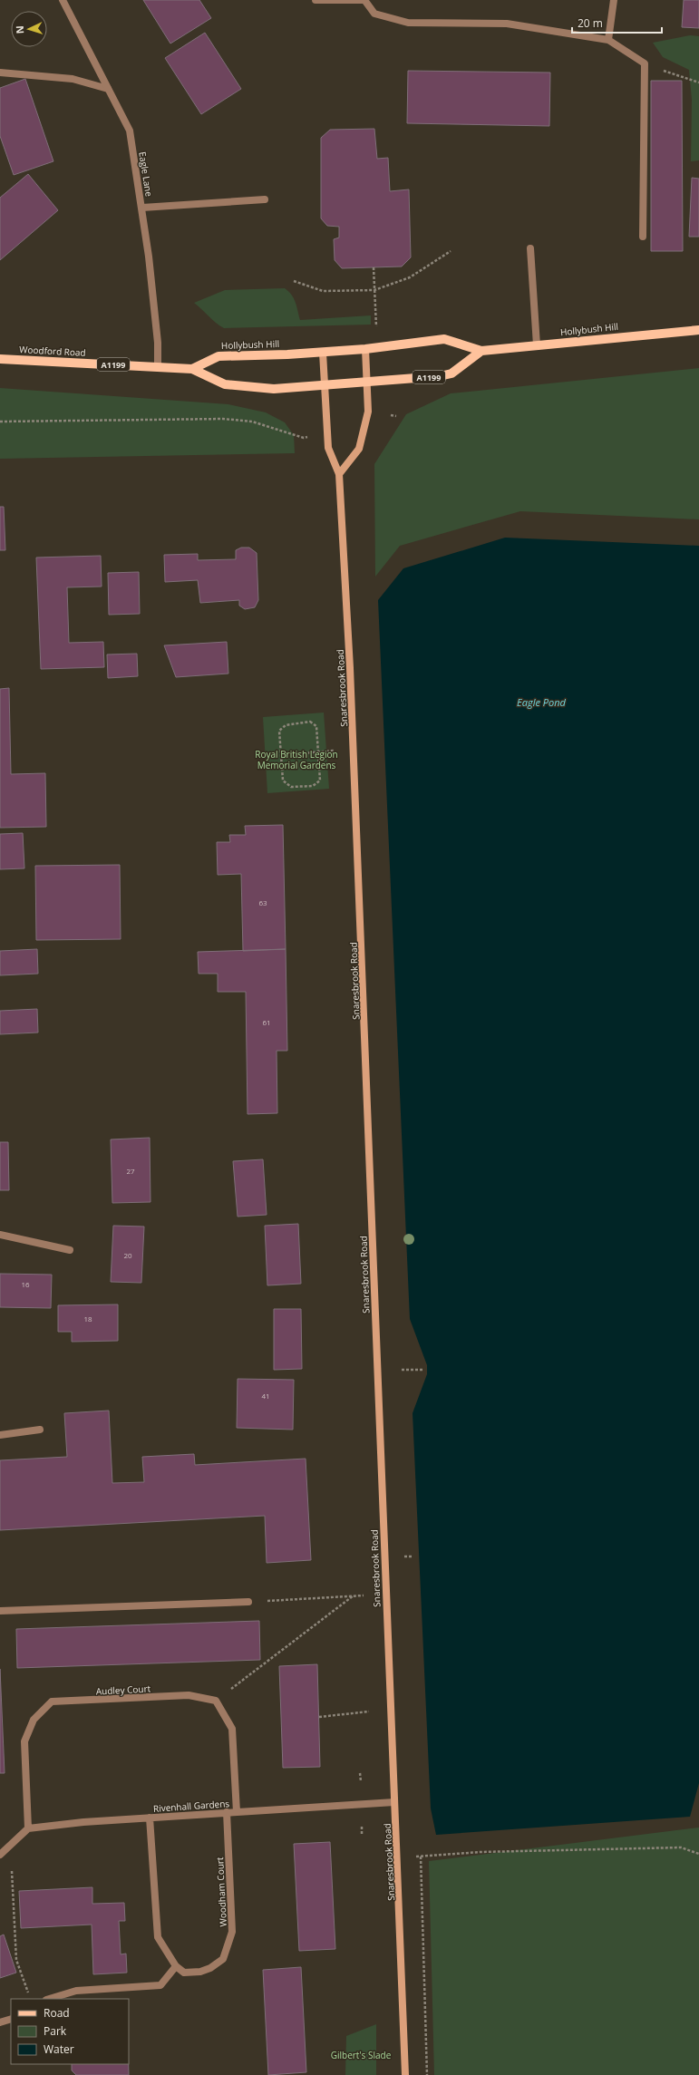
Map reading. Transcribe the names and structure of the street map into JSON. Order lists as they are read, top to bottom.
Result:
{
  "streets": {
    "main road": ["Hollybush Hill", "Woodford Road", "A1199"],
    "street": [
      "Eagle Lane",
      "Snaresbrook Road",
      "Audley Court",
      "Rivenhall Gardens",
      "Woodham Court"
    ]
  },
  "crossings": [
    ["Eagle Lane", "Woodford Road"],
    ["Hollybush Hill", "Woodford Road"],
    ["Hollybush Hill", "A1199"],
    ["Hollybush Hill", "Snaresbrook Road"],
    ["Woodford Road", "A1199"],
    ["A1199", "Snaresbrook Road"],
    ["Snaresbrook Road", "Rivenhall Gardens"],
    ["Audley Court", "Rivenhall Gardens"],
    ["Rivenhall Gardens", "Woodham Court"]
  ],
  "water": ["Eagle Pond"],
  "parks": ["Royal British Legion Memorial Gardens", "Gilbert's Slade"],
  "house_numbers": [
    "63",
    "61",
    "27",
    "20",
    "16",
    "18",
    "41"
  ],
  "legend": ["Road", "Park", "Water"],
  "scale_bar": "20 m",
  "north": "left"
}
